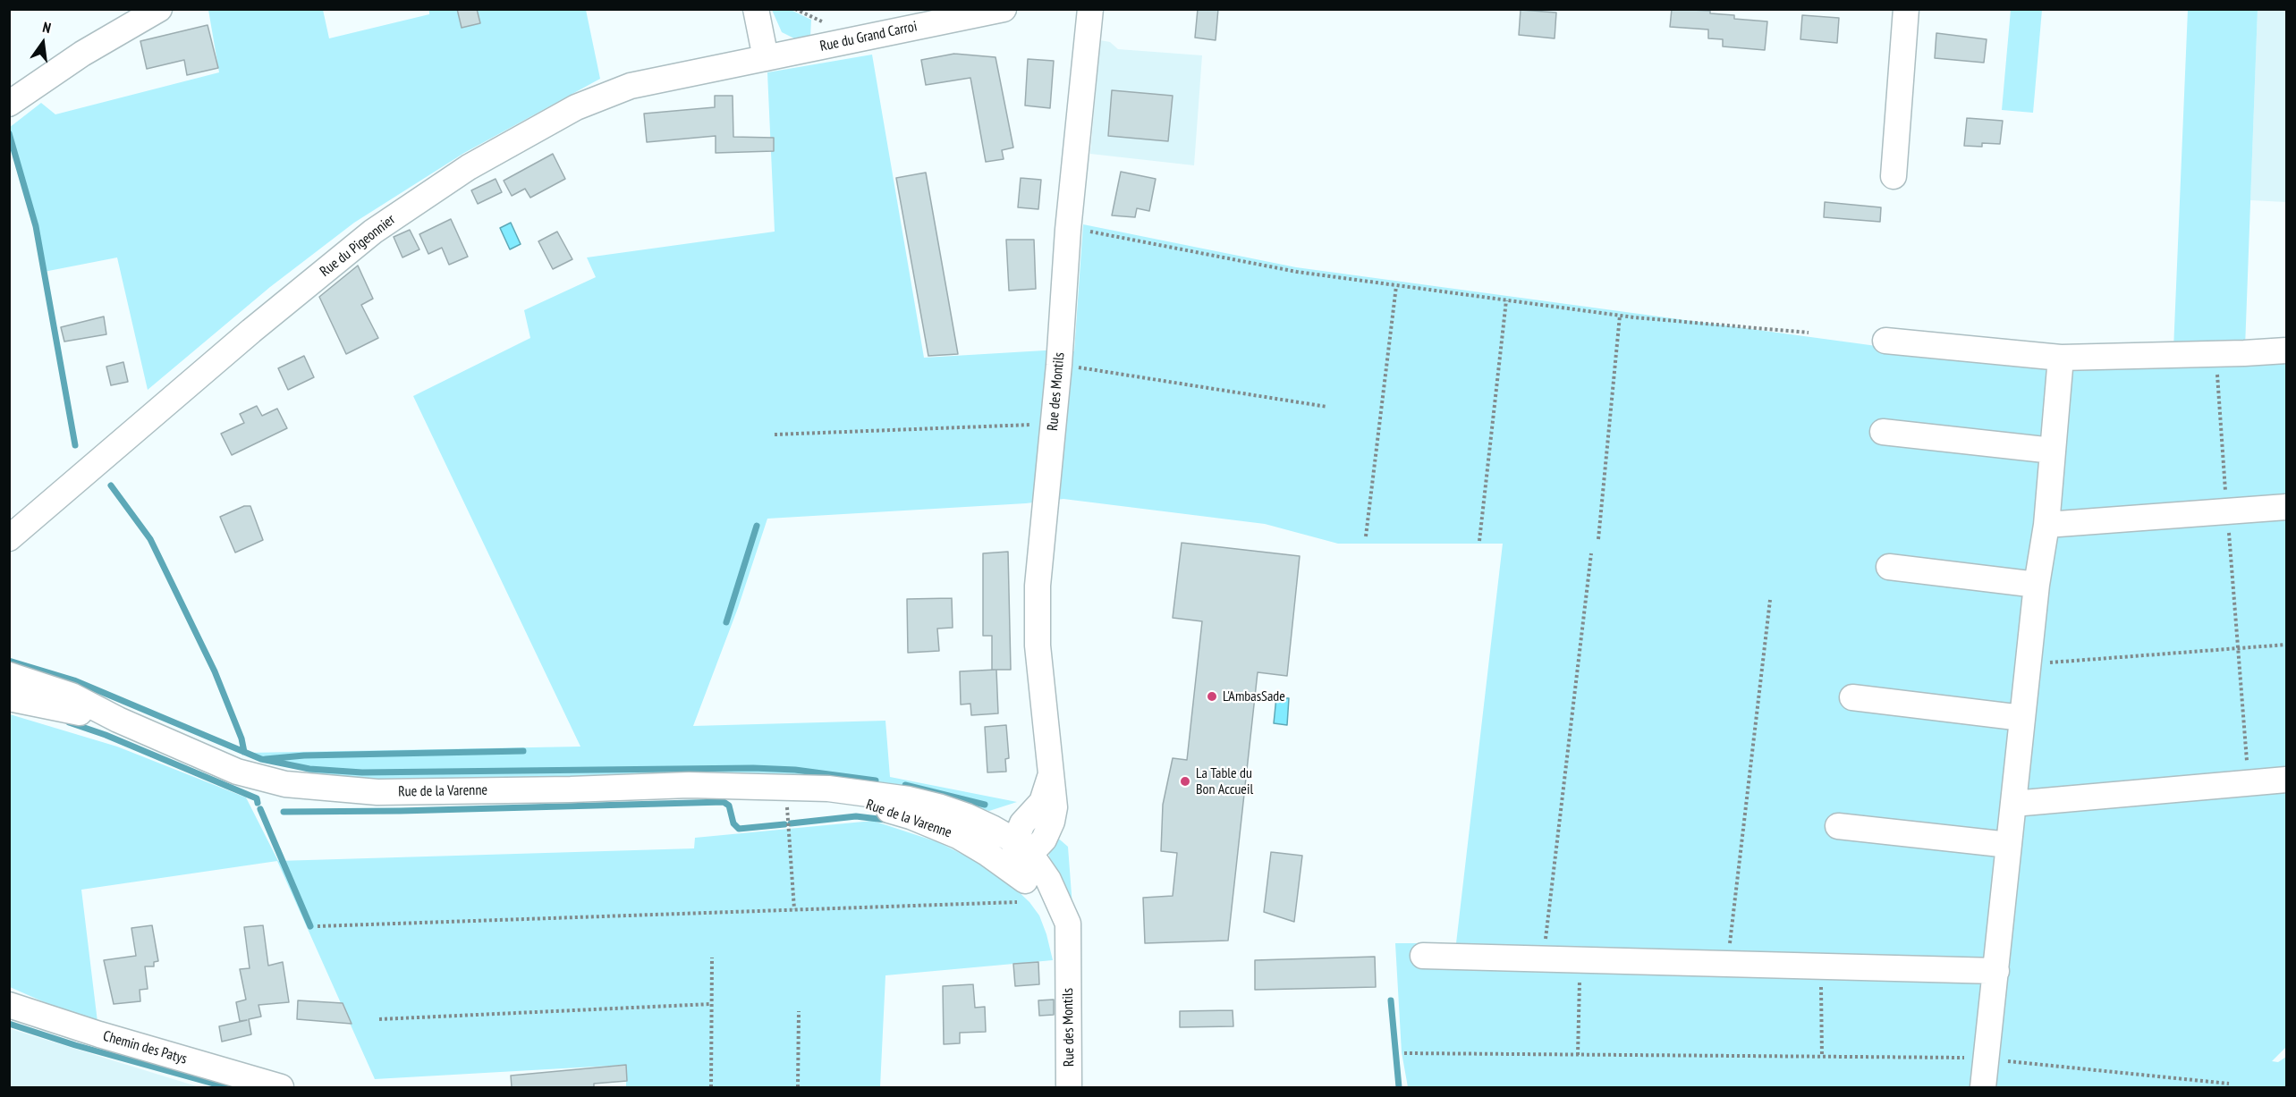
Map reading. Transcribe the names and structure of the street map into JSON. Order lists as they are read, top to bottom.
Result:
{
  "streets": {
    "street": [
      "Rue du Grand Carroi",
      "Rue du Pigeonnier",
      "Rue des Montils",
      "Rue de la Varenne",
      "Chemin des Patys"
    ]
  },
  "crossings": [
    ["Rue du Grand Carroi", "Rue du Pigeonnier"],
    ["Rue des Montils", "Rue de la Varenne"]
  ],
  "places": ["L'AmbasSade", "La Table du Bon Accueil"],
  "north": "top"
}
